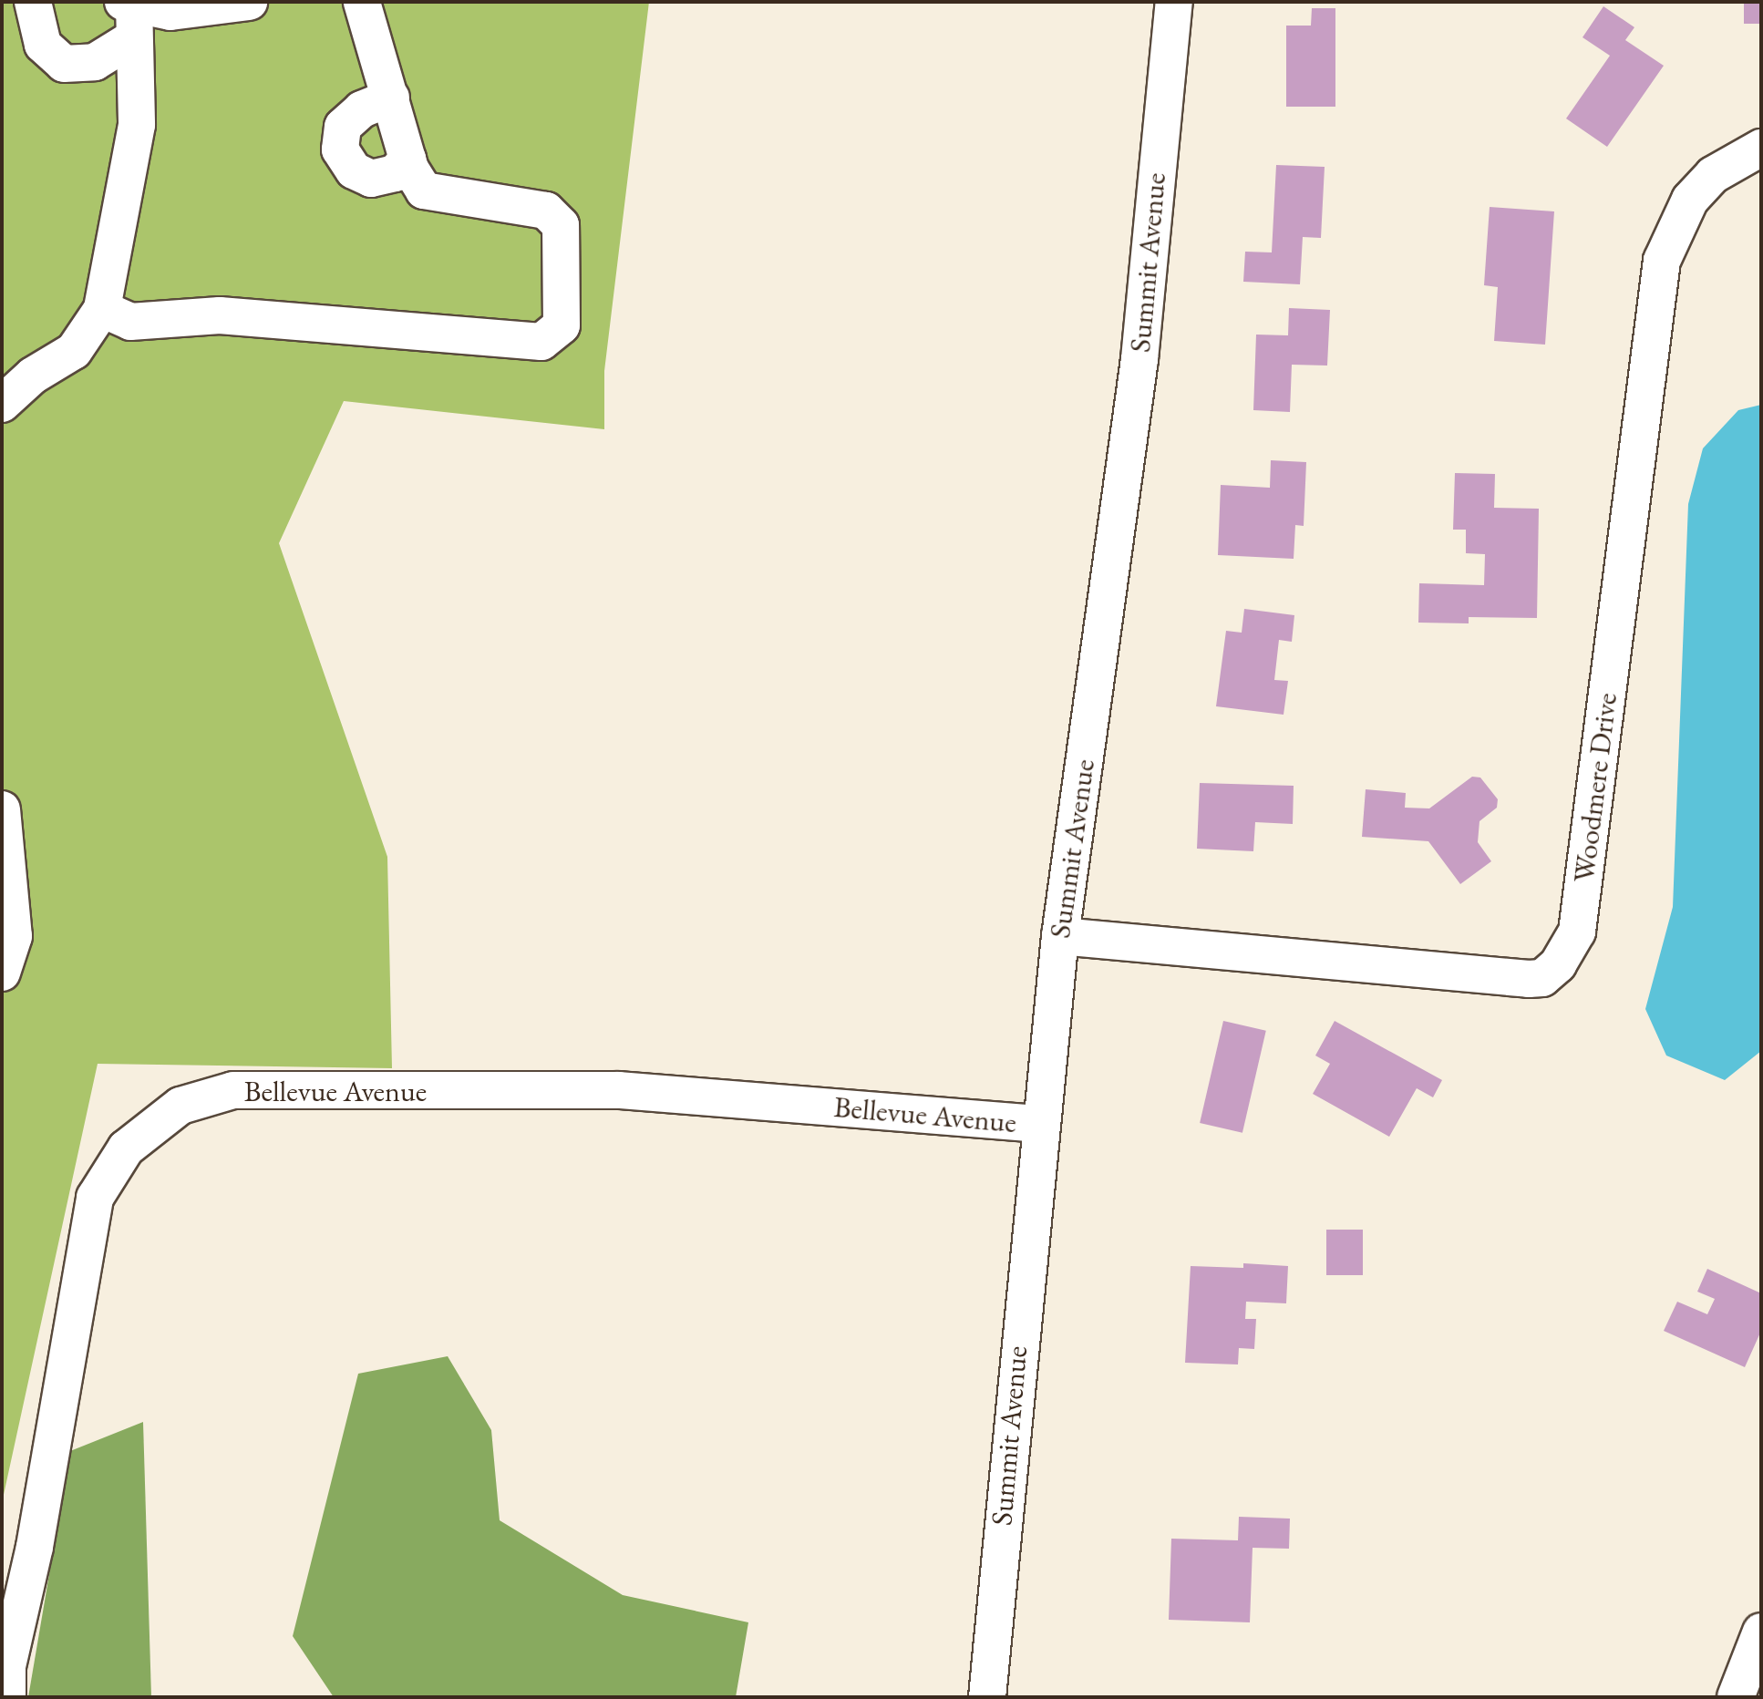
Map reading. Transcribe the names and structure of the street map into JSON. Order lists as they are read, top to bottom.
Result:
{
  "streets": {
    "street": ["Summit Avenue", "Woodmere Drive", "Bellevue Avenue"]
  },
  "crossings": [
    ["Summit Avenue", "Woodmere Drive"],
    ["Summit Avenue", "Bellevue Avenue"]
  ]
}
